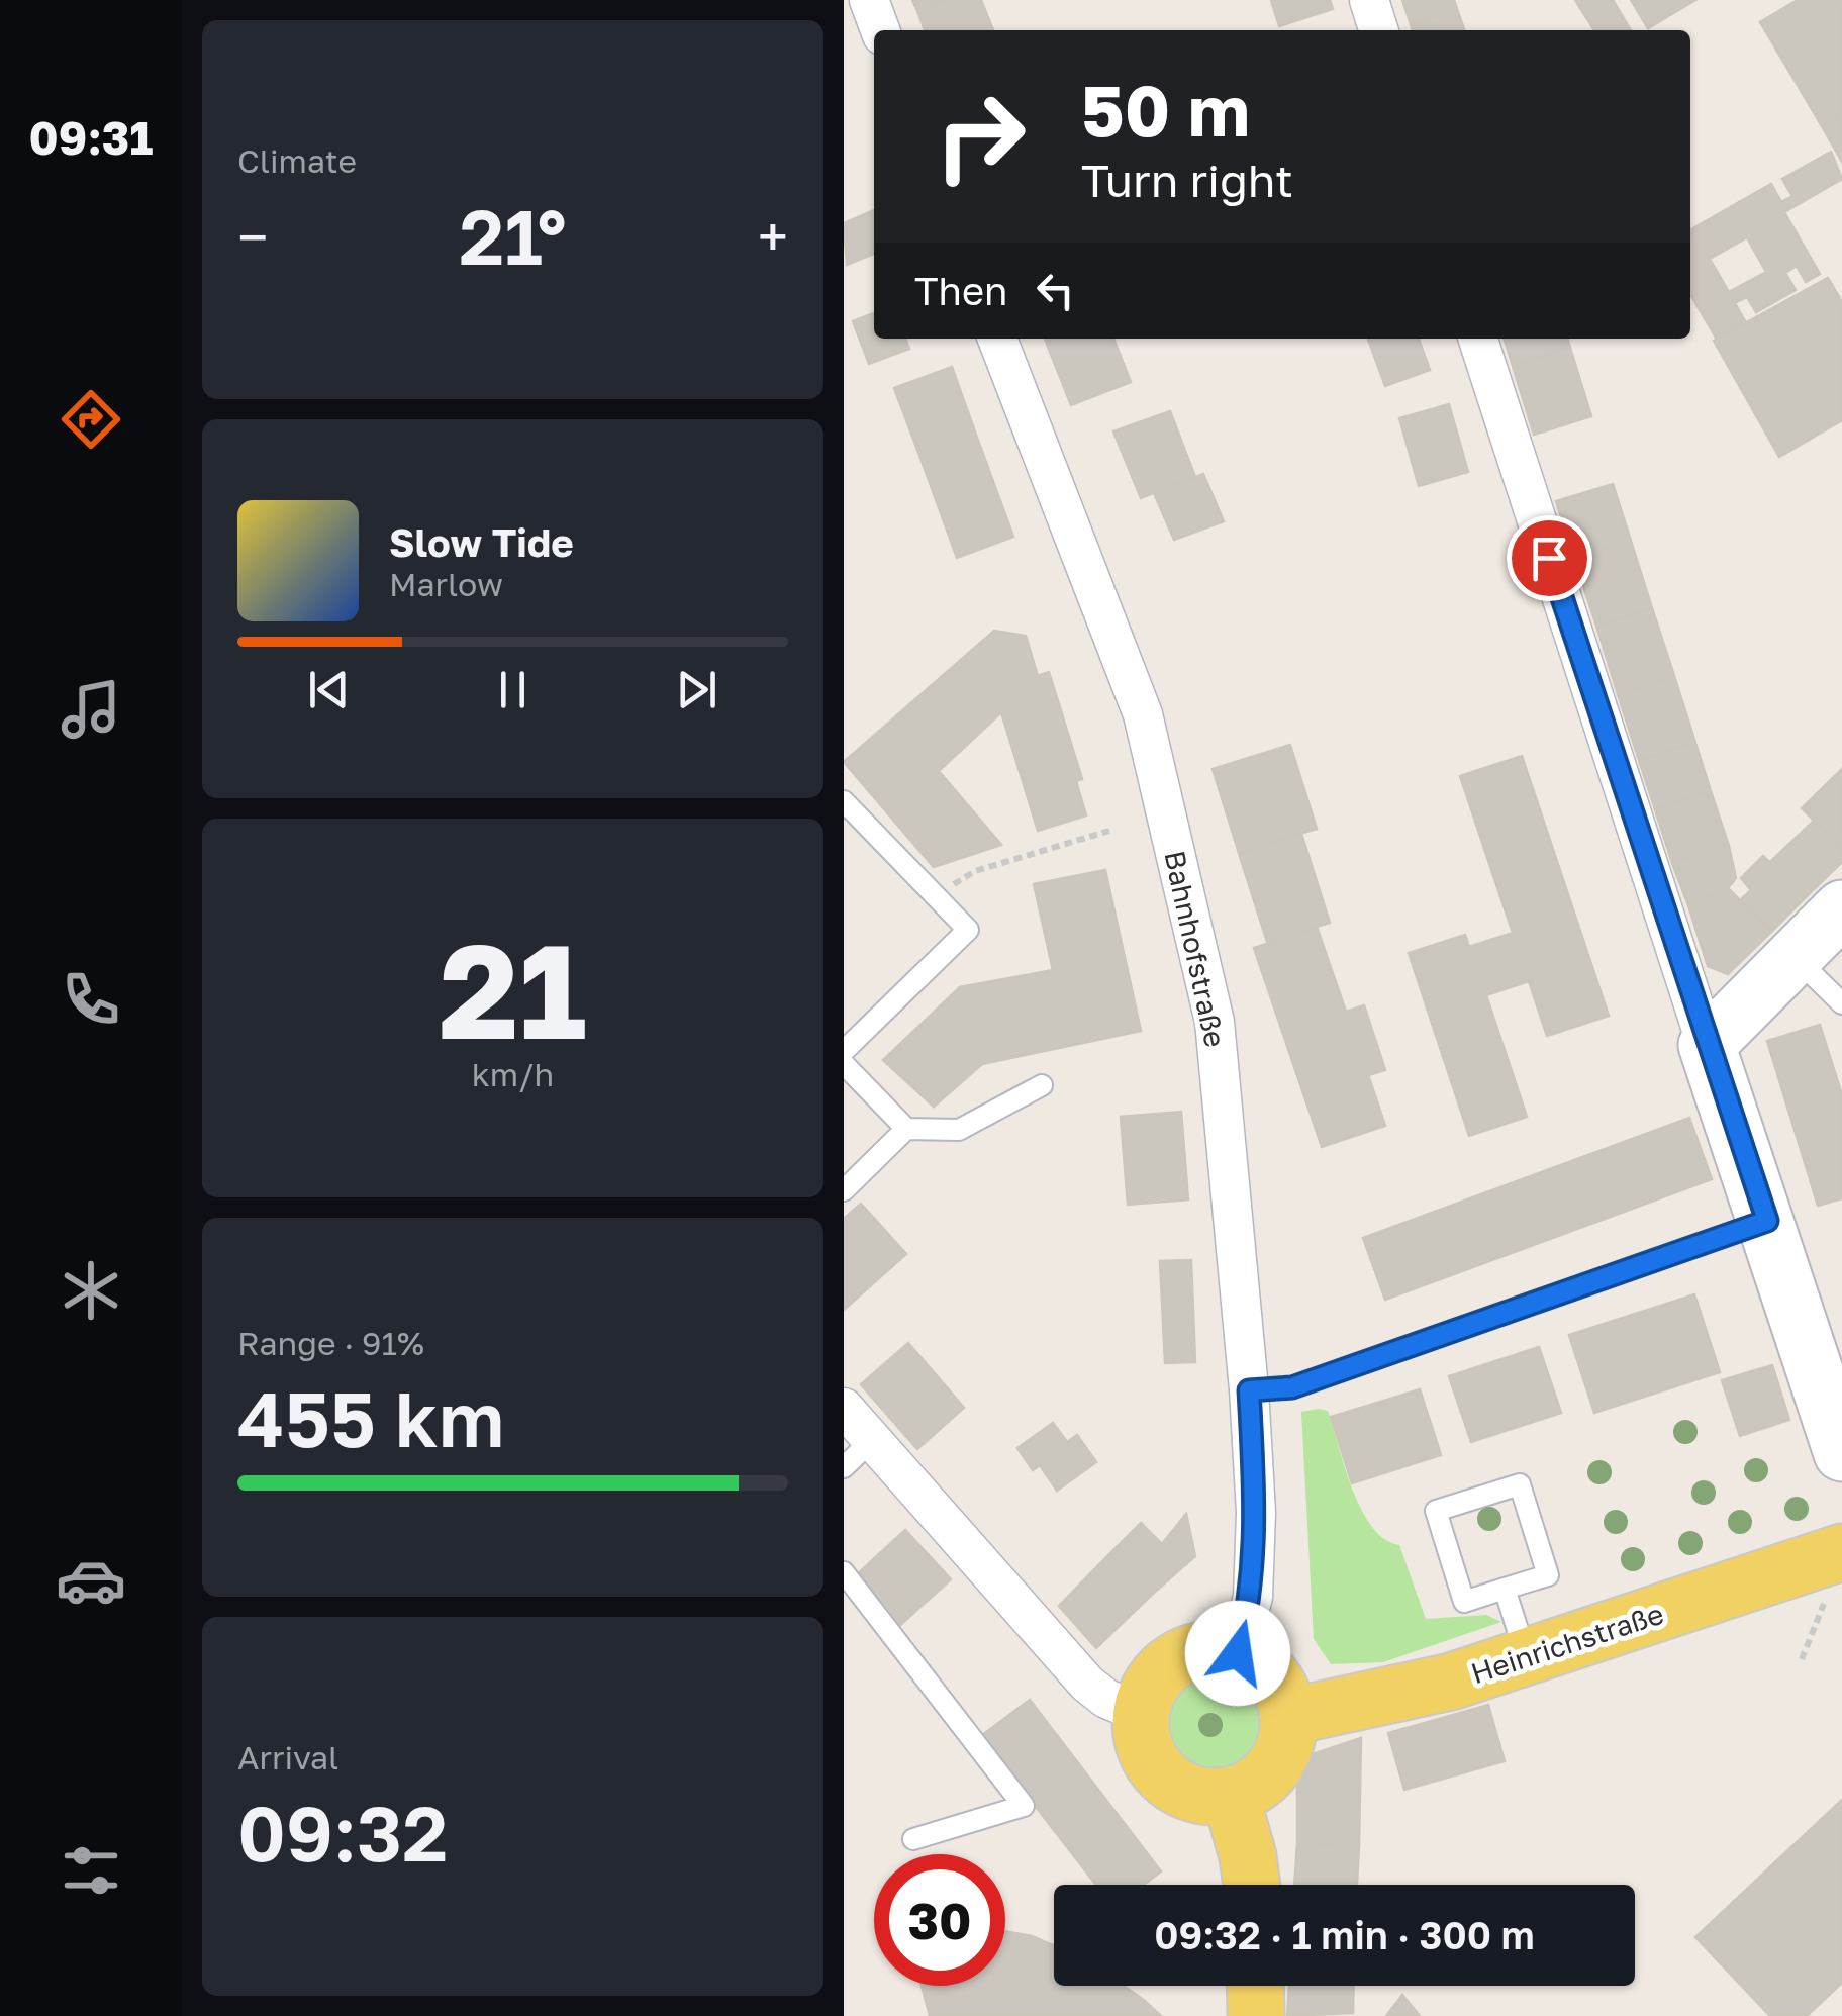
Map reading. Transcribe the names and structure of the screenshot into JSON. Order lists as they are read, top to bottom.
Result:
{
  "streets": {
    "main road": ["Heinrichstraße"],
    "street": ["Bahnhofstraße"]
  },
  "crossings": [
    ["Bahnhofstraße", "Heinrichstraße"]
  ],
  "page": {
    "tabs": "09:31",
    "tile": [
      "Climate",
      ["21", "km/h"],
      ["Range · 91%", "455 km"],
      ["Arrival", "09:32"]
    ],
    "turn": ["50 m", "Turn right"],
    "heat": ["−", "21°", "+"],
    "then": "Then",
    "song": ["Slow Tide", "Marlow"],
    "limit": "30",
    "trip": "09:32 · 1 min · 300 m"
  }
}
